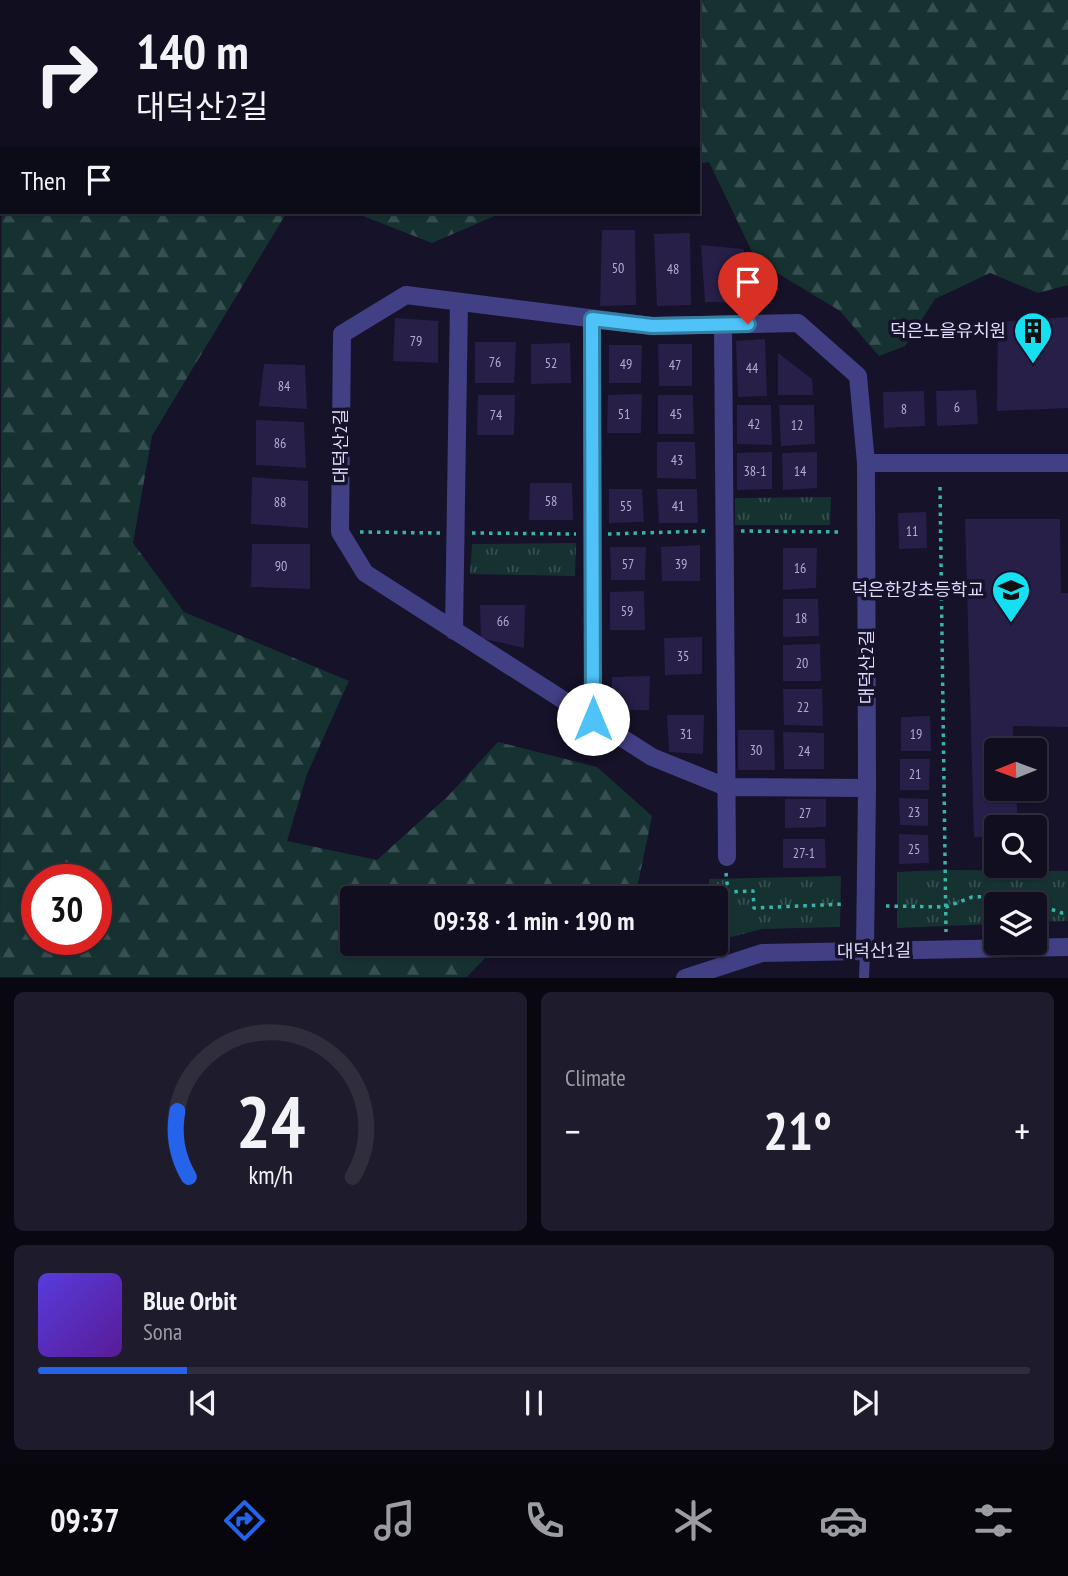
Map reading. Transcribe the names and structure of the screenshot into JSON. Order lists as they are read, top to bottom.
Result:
{
  "streets": {
    "street": ["대덕산2길", "대덕산1길"]
  },
  "crossings": [
    ["대덕산2길", "대덕산1길"]
  ],
  "places": {
    "building": ["덕은노을유치원"],
    "school or university": ["덕은한강초등학교"]
  },
  "house_numbers": [
    "50",
    "48",
    "79",
    "76",
    "52",
    "49",
    "47",
    "44",
    "84",
    "6",
    "8",
    "51",
    "45",
    "74",
    "42",
    "12",
    "86",
    "43",
    "38-1",
    "14",
    "58",
    "88",
    "55",
    "41",
    "11",
    "57",
    "39",
    "90",
    "16",
    "59",
    "18",
    "66",
    "35",
    "20",
    "22",
    "31",
    "19",
    "30",
    "24",
    "21",
    "23",
    "27",
    "25",
    "27-1"
  ],
  "north": "left",
  "page": {
    "turn": ["140 m", "대덕산2길"],
    "then": "Then",
    "limit": "30",
    "trip": "09:38 · 1 min · 190 m",
    "tile": "Climate",
    "heat": ["−", "21°", "+"],
    "song": ["Blue Orbit", "Sona"],
    "tabs": "09:37",
    "gauge": ["24", "km/h"]
  }
}
